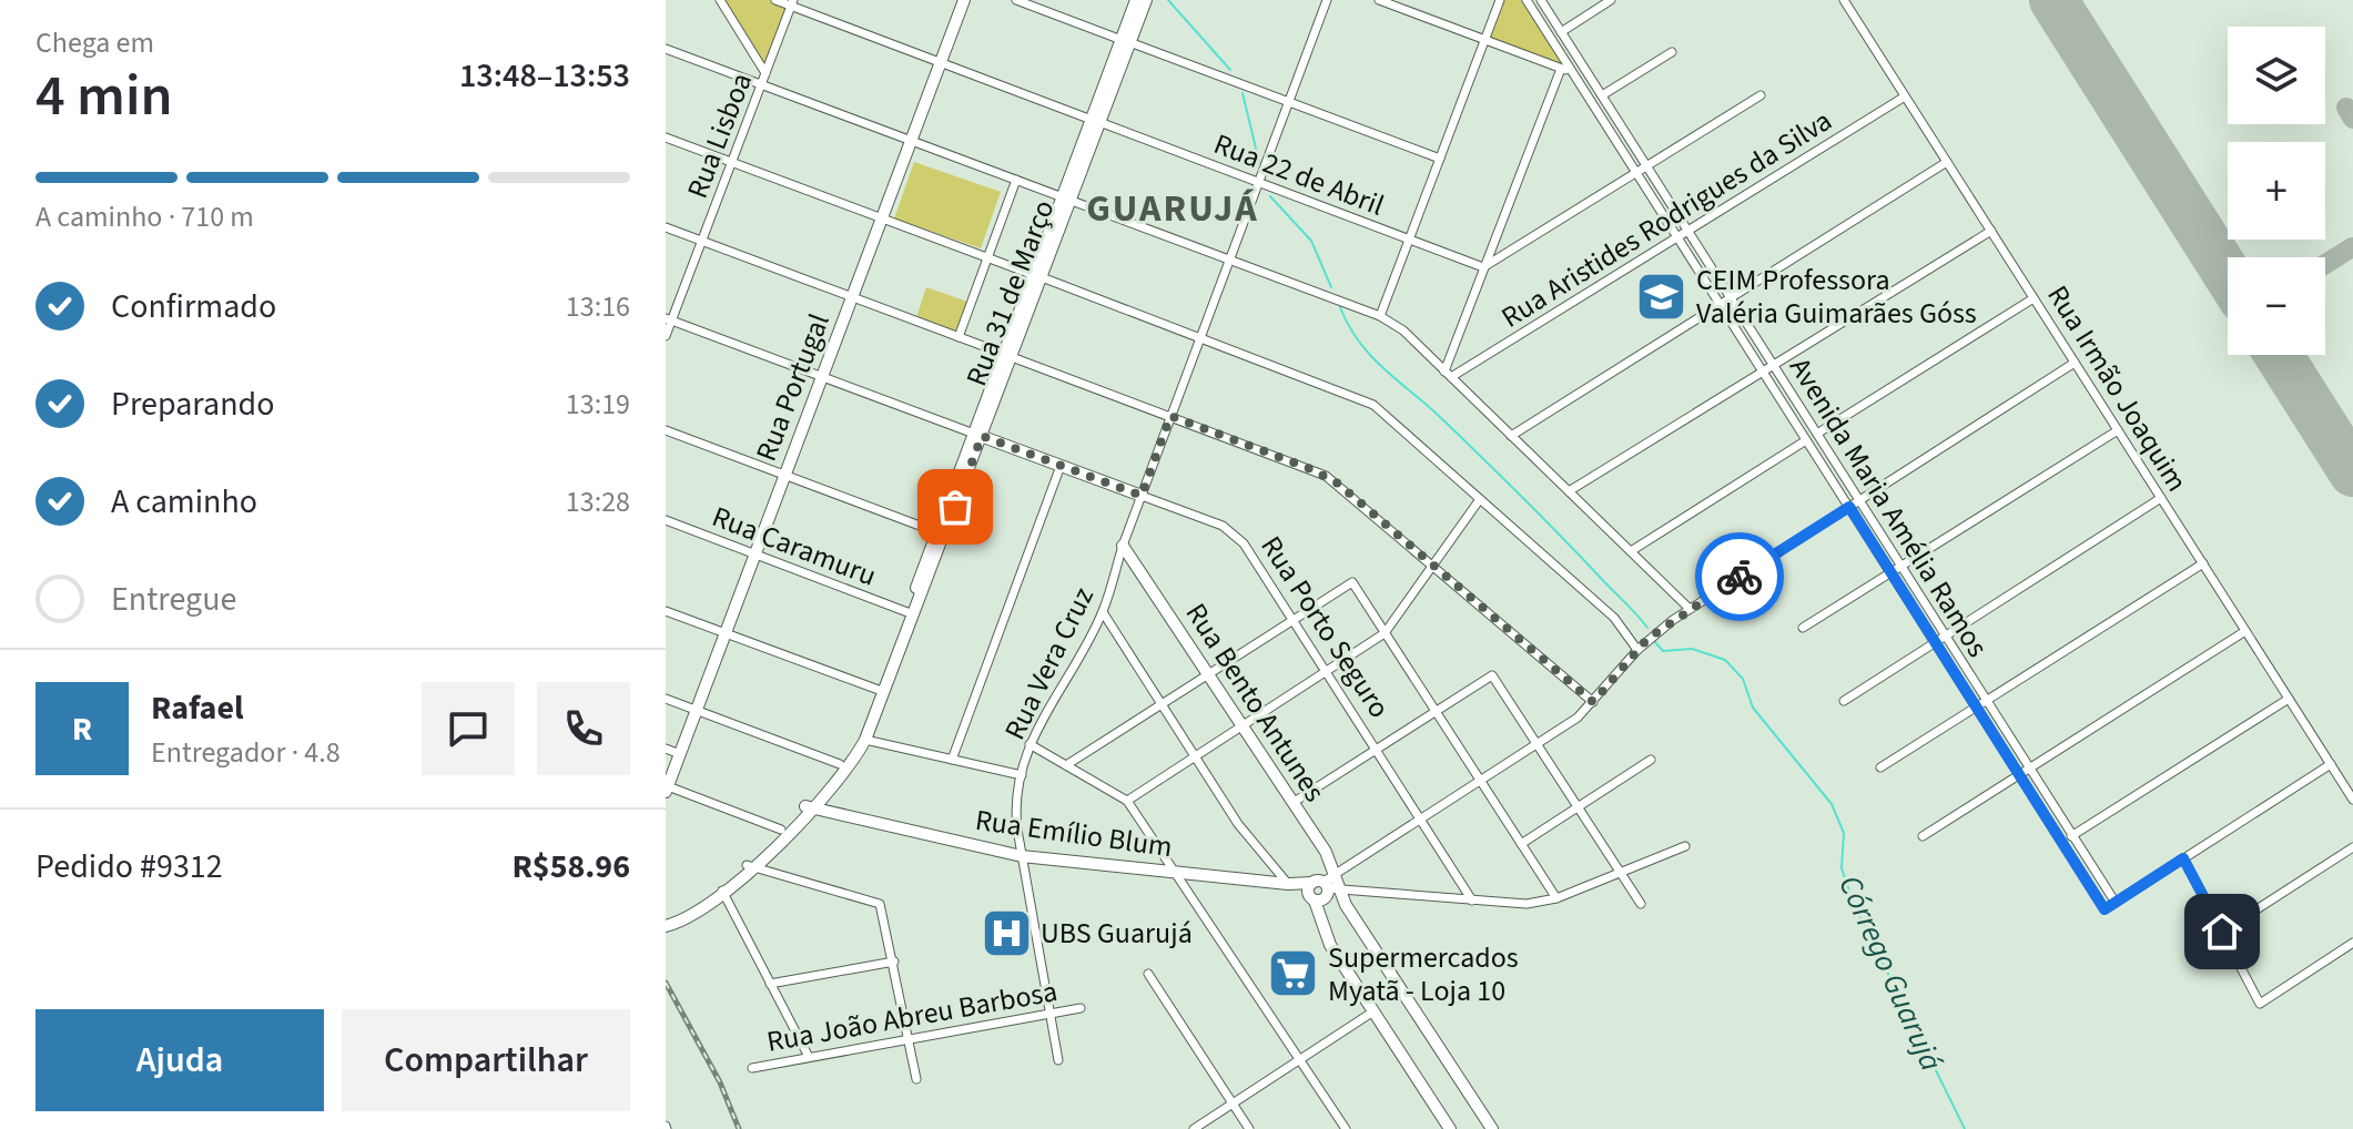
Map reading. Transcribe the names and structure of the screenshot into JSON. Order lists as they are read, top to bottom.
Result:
{
  "streets": {
    "main road": [
      "Rua 31 de Março",
      "Rua Portugal",
      "Rua Porto Seguro",
      "Rua Bento Antunes",
      "Rua Emílio Blum"
    ],
    "street": [
      "Rua Lisboa",
      "Rua 22 de Abril",
      "Rua Aristides Rodrigues da Silva",
      "Rua Irmão Joaquim",
      "Avenida Maria Amélia Ramos",
      "Rua Caramuru",
      "Rua Vera Cruz",
      "Rua João Abreu Barbosa"
    ]
  },
  "crossings": [
    ["Rua Lisboa", "Rua 22 de Abril"],
    ["Rua Lisboa", "Rua Porto Seguro"],
    ["Rua 22 de Abril", "Rua 31 de Março"],
    ["Rua 22 de Abril", "Rua Portugal"],
    ["Rua 22 de Abril", "Rua Vera Cruz"],
    ["Rua Aristides Rodrigues da Silva", "Rua Irmão Joaquim"],
    ["Rua Aristides Rodrigues da Silva", "Avenida Maria Amélia Ramos"],
    ["Rua 31 de Março", "Rua Caramuru"],
    ["Rua 31 de Março", "Rua Porto Seguro"],
    ["Rua 31 de Março", "Rua Emílio Blum"],
    ["Rua Portugal", "Rua Caramuru"],
    ["Rua Portugal", "Rua Porto Seguro"],
    ["Rua Porto Seguro", "Rua Vera Cruz"],
    ["Rua Porto Seguro", "Rua Emílio Blum"],
    ["Rua Vera Cruz", "Rua Bento Antunes"],
    ["Rua Vera Cruz", "Rua Emílio Blum"],
    ["Rua Vera Cruz", "Rua João Abreu Barbosa"],
    ["Rua Bento Antunes", "Rua Emílio Blum"]
  ],
  "districts": ["GUARUJÁ"],
  "water": ["Córrego Guarujá"],
  "places": {
    "school or university": ["CEIM Professora Valéria Guimarães Góss"],
    "hospital": ["UBS Guarujá"],
    "supermarket": ["Supermercados Myatã - Loja 10"]
  },
  "page": {
    "heading": ["4 min", "Chega em", "13:48–13:53"],
    "panel": [
      "Rafael",
      "Entregador · 4.8",
      "Pedido #9312",
      "R$58.96"
    ],
    "map_buttons": ["+", "−"],
    "bar": "A caminho · 710 m",
    "list": [
      ["Confirmado", "13:16"],
      ["Preparando", "13:19"],
      ["A caminho", "13:28"],
      "Entregue"
    ],
    "round": "R",
    "buttons": ["Ajuda", "Compartilhar"]
  }
}
